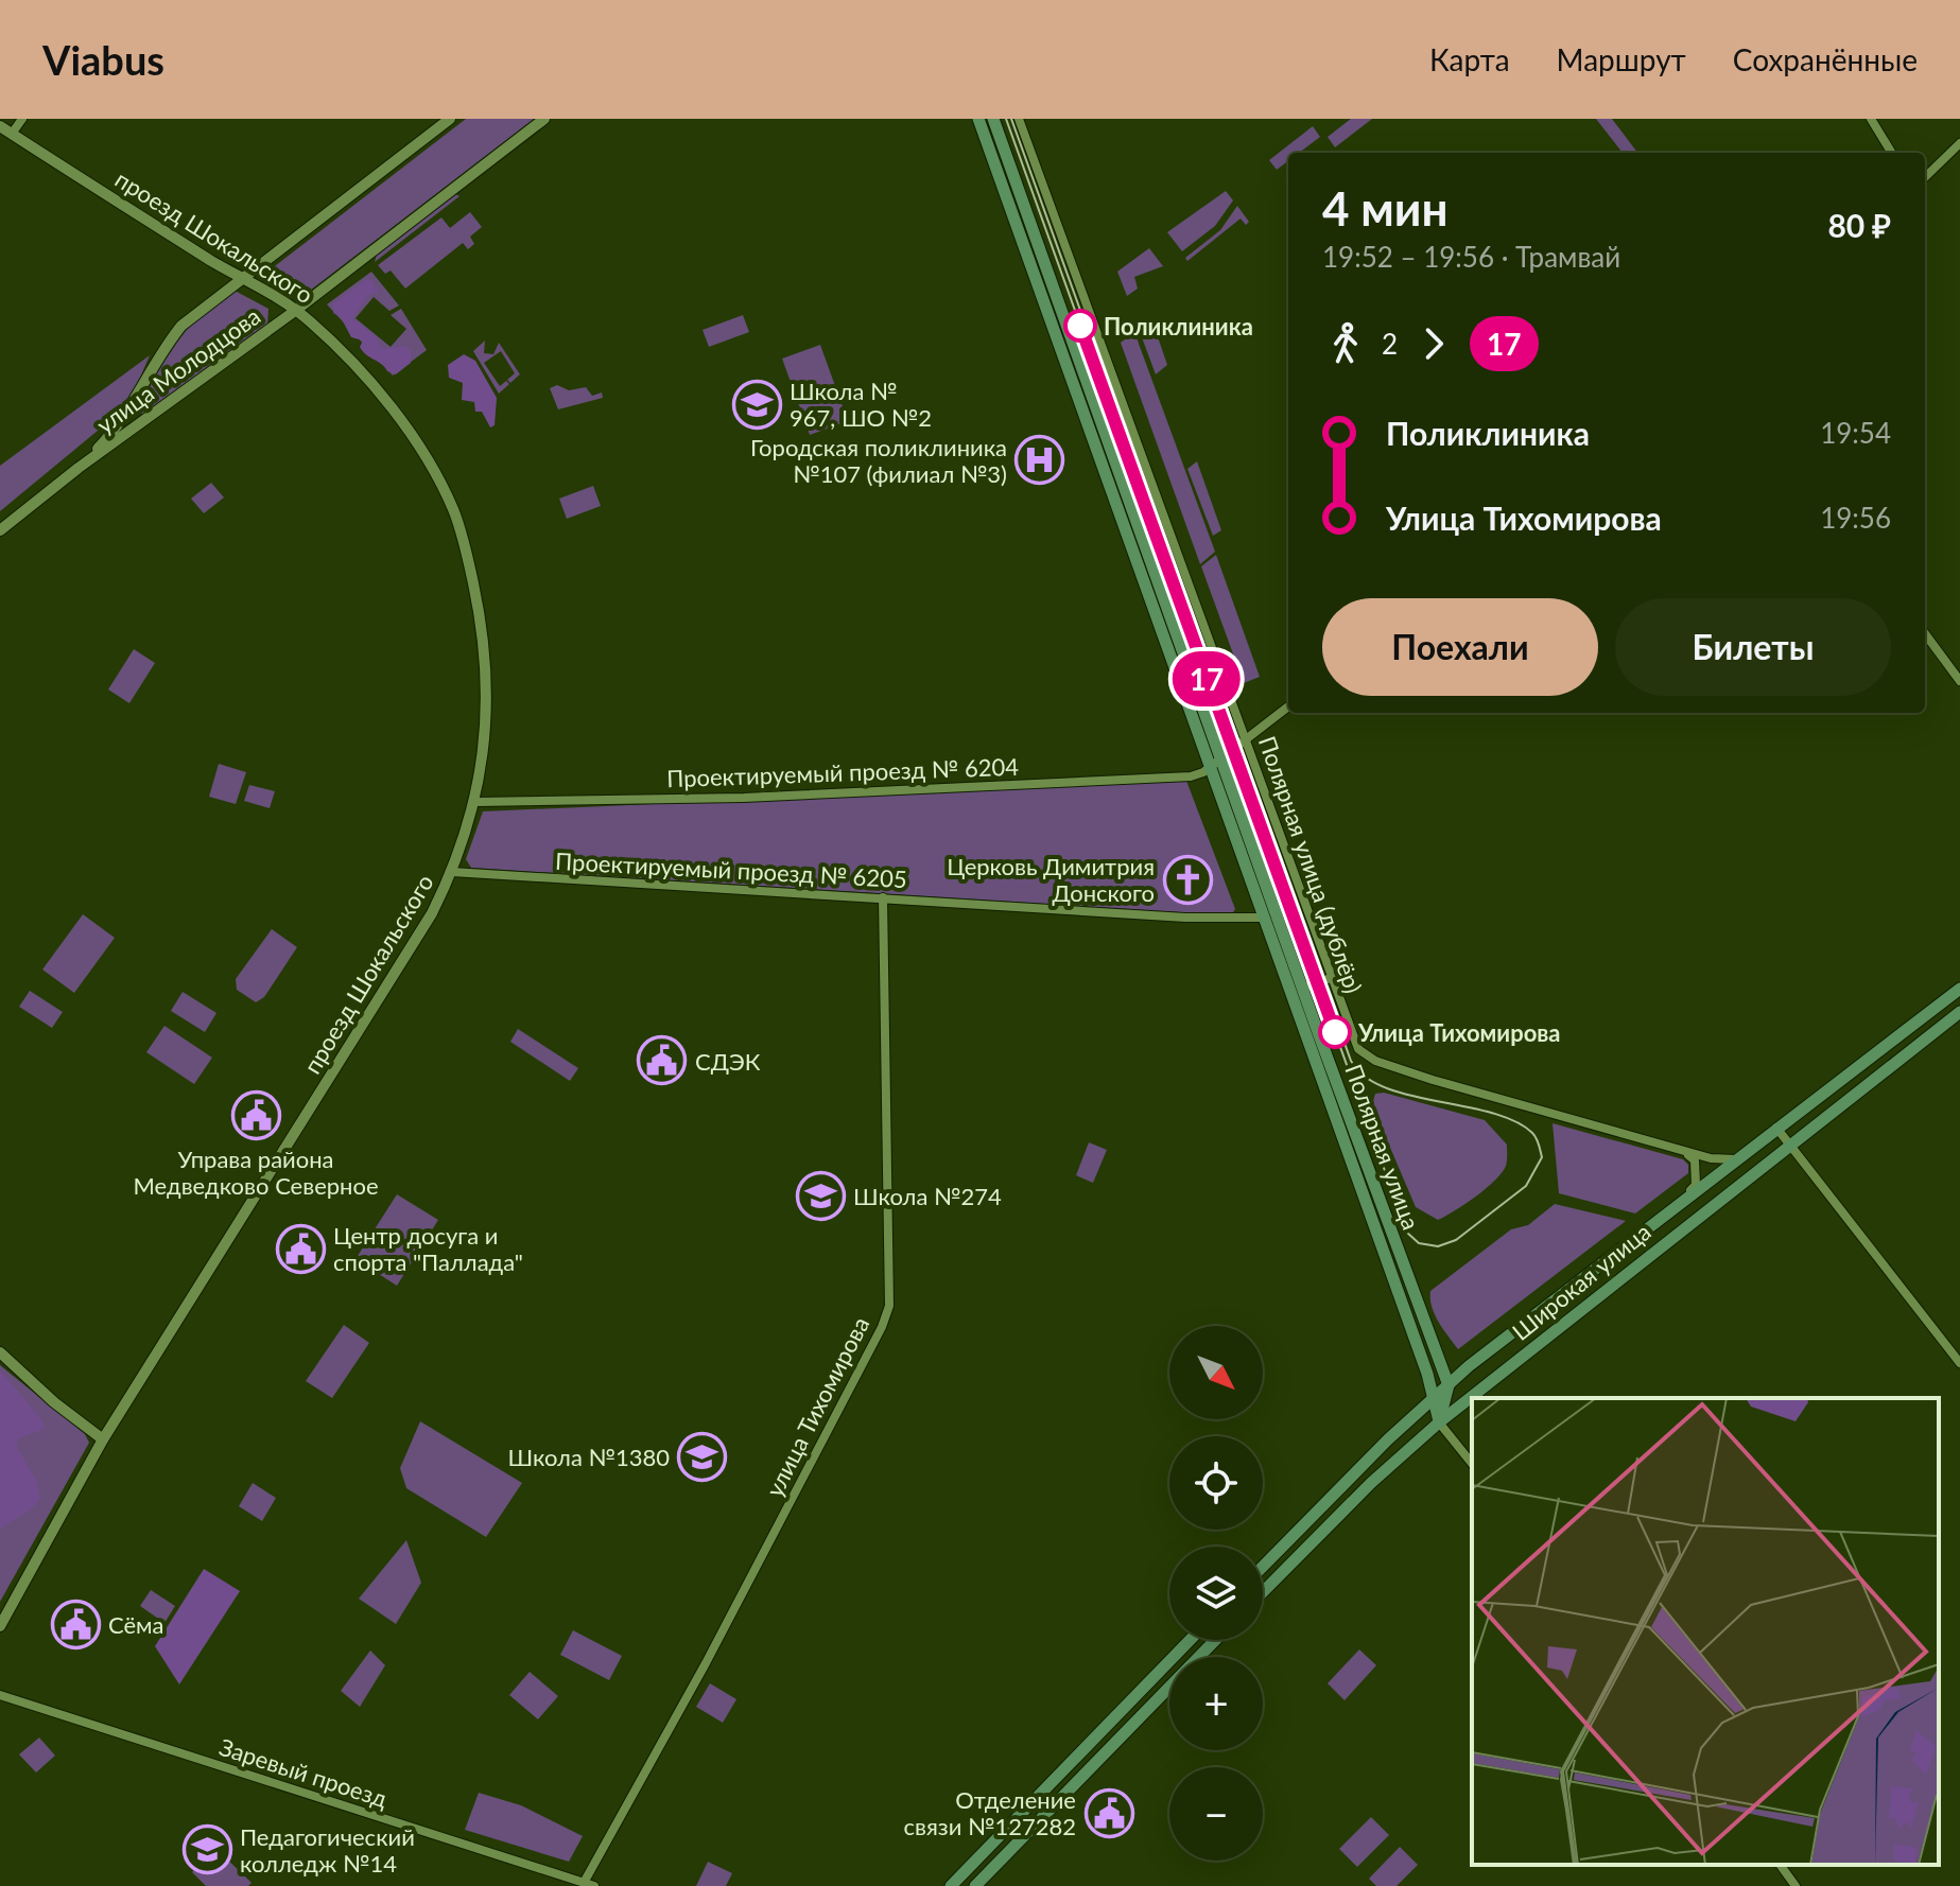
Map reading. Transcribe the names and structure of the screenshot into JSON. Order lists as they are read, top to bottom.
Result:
{
  "streets": {
    "main road": ["Полярная улица", "Широкая улица"],
    "street": [
      "проезд Шокальского",
      "улица Молодцова",
      "Проектируемый проезд № 6204",
      "Полярная улица (дублёр)",
      "Проектируемый проезд № 6205",
      "улица Тихомирова",
      "Заревый проезд"
    ]
  },
  "crossings": [
    ["проезд Шокальского", "улица Молодцова"],
    ["проезд Шокальского", "Проектируемый проезд № 6204"],
    ["проезд Шокальского", "Проектируемый проезд № 6205"],
    ["Проектируемый проезд № 6204", "Полярная улица"],
    ["Проектируемый проезд № 6205", "Полярная улица"],
    ["Проектируемый проезд № 6205", "улица Тихомирова"],
    ["Полярная улица", "Широкая улица"],
    ["улица Тихомирова", "Заревый проезд"]
  ],
  "places": {
    "other": ["Поликлиника", "Улица Тихомирова"],
    "school or university": [
      "Школа № 967, ШО №2",
      "Школа №274",
      "Школа №1380",
      "Педагогический колледж №14"
    ],
    "hospital": ["Городская поликлиника №107 (филиал №3)"],
    "church": ["Церковь Димитрия Донского"],
    "public building": [
      "СДЭК",
      "Управа района Медведково Северное",
      "Центр досуга и спорта \"Паллада\"",
      "Сёма",
      "Отделение связи №127282"
    ]
  },
  "lines": ["tram line 17"],
  "north": "bottom right",
  "page": {
    "header": "Viabus",
    "nav": ["Карта", "Маршрут", "Сохранённые"],
    "on_map": "17",
    "heading": ["4 мин", "19:52 – 19:56 · Трамвай", "80 ₽"],
    "legs": ["2", "17"],
    "list": [
      {
        "name": "Поликлиника",
        "value": "19:54"
      },
      {
        "name": "Улица Тихомирова",
        "value": "19:56"
      }
    ],
    "buttons": ["Поехали", "Билеты"],
    "map_buttons": ["+", "−"]
  }
}
